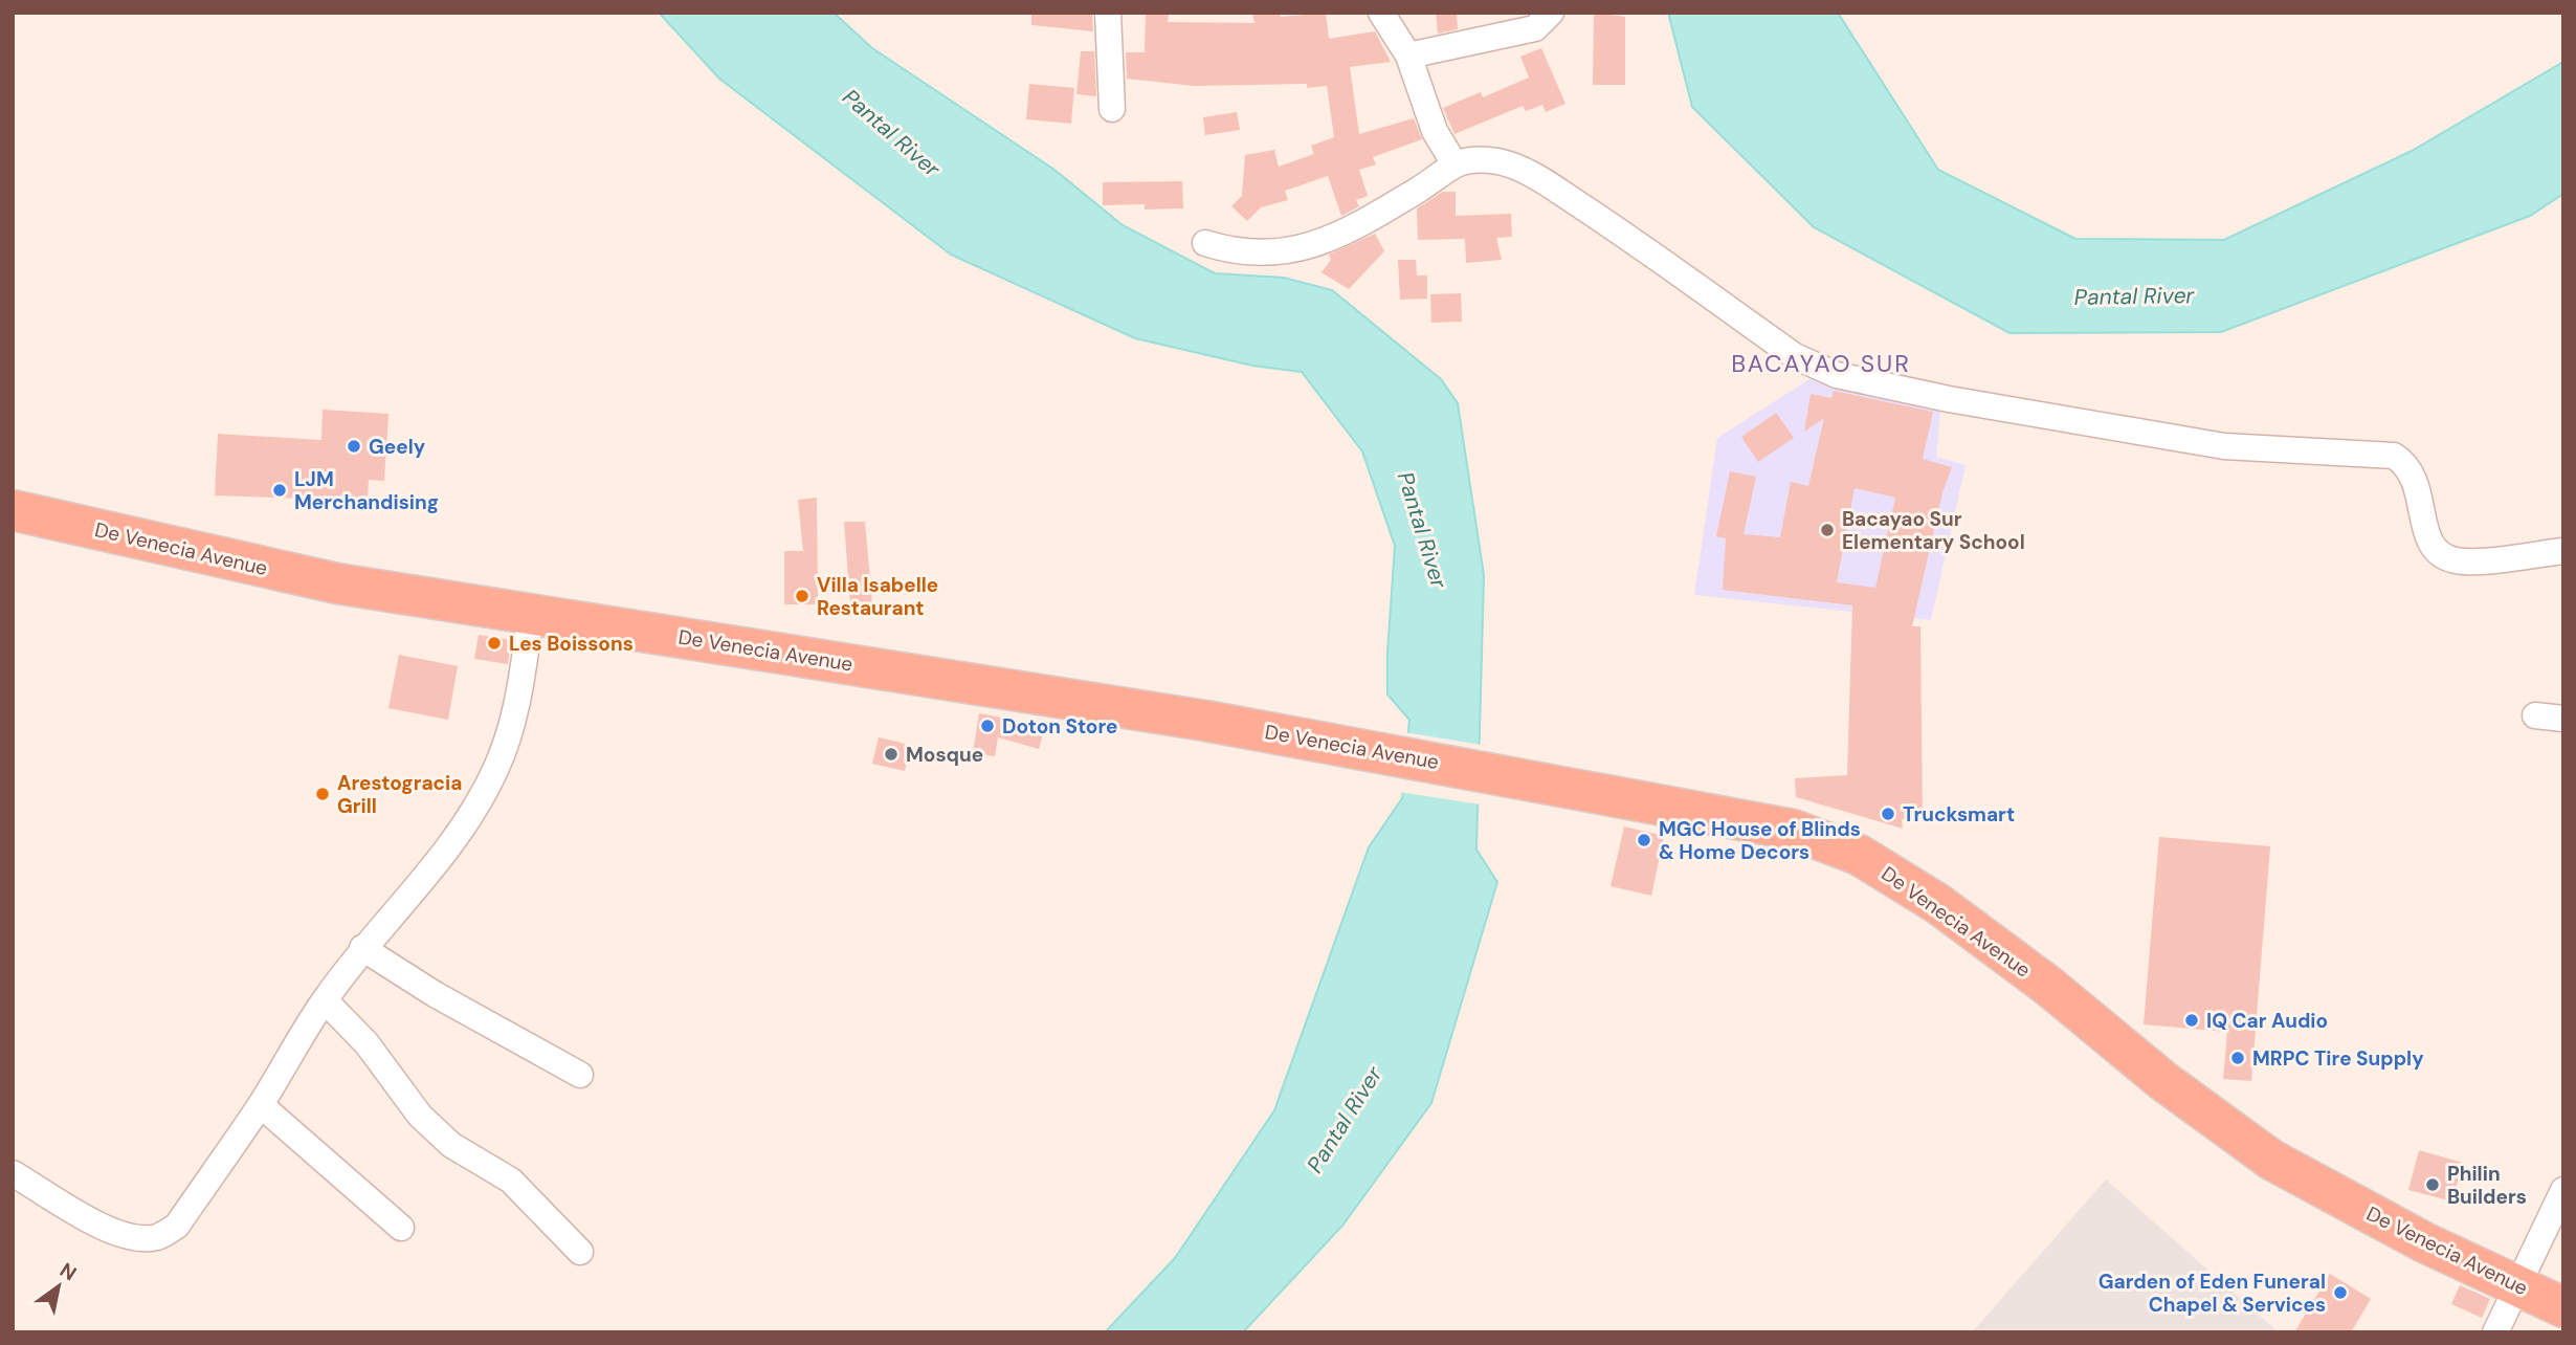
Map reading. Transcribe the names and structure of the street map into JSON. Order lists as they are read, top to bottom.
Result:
{
  "streets": {
    "highway": ["De Venecia Avenue"]
  },
  "districts": ["BACAYAO SUR"],
  "water": ["Pantal River"],
  "places": [
    "Geely",
    "LJM Merchandising",
    "Bacayao Sur Elementary School",
    "Villa Isabelle Restaurant",
    "Les Boissons",
    "Doton Store",
    "Mosque",
    "Arestogracia Grill",
    "Trucksmart",
    "MGC House of Blinds & Home Decors",
    "IQ Car Audio",
    "MRPC Tire Supply",
    "Philin Builders",
    "Garden of Eden Funeral Chapel & Services"
  ],
  "north": "top right"
}
